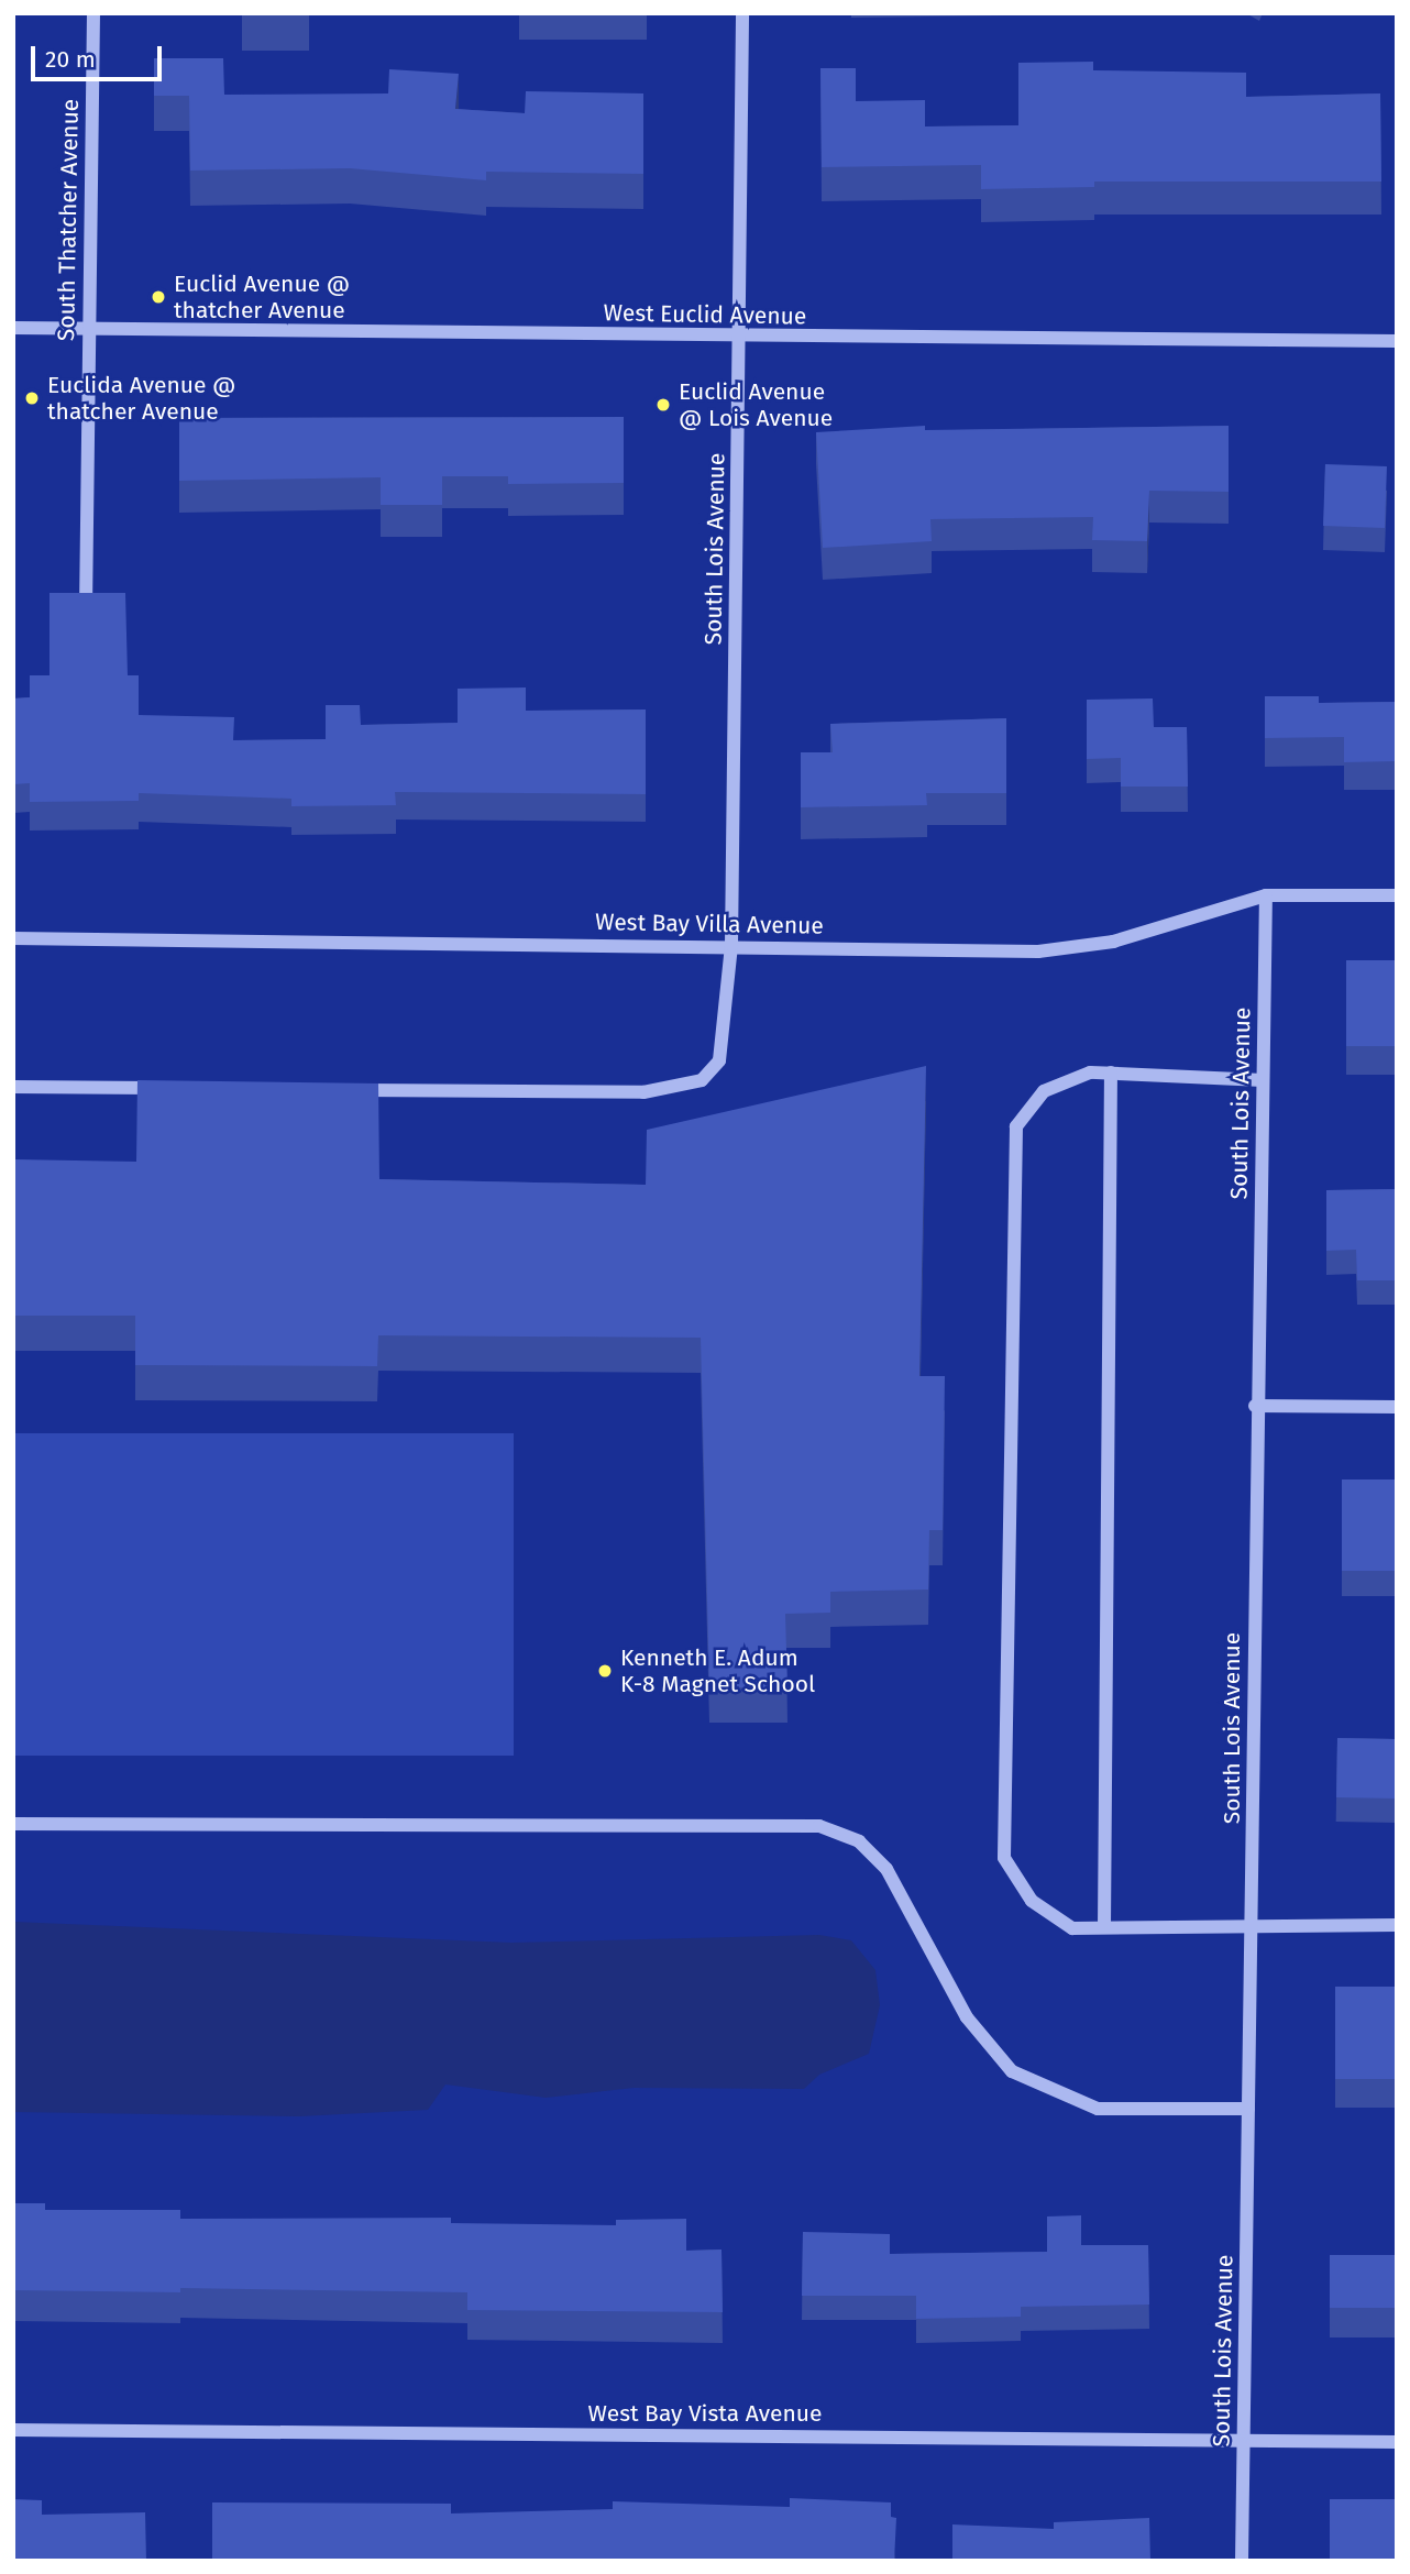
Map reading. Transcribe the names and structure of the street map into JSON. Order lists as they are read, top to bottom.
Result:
{
  "streets": {
    "street": [
      "South Thatcher Avenue",
      "West Euclid Avenue",
      "South Lois Avenue",
      "West Bay Villa Avenue",
      "West Bay Vista Avenue"
    ]
  },
  "crossings": [
    ["South Thatcher Avenue", "West Euclid Avenue"],
    ["West Euclid Avenue", "South Lois Avenue"],
    ["South Lois Avenue", "West Bay Villa Avenue"],
    ["South Lois Avenue", "West Bay Vista Avenue"]
  ],
  "places": [
    "Euclid Avenue @ thatcher Avenue",
    "Euclida Avenue @ thatcher Avenue",
    "Euclid Avenue @ Lois Avenue",
    "Kenneth E. Adum K-8 Magnet School"
  ],
  "scale_bar": "20 m"
}
